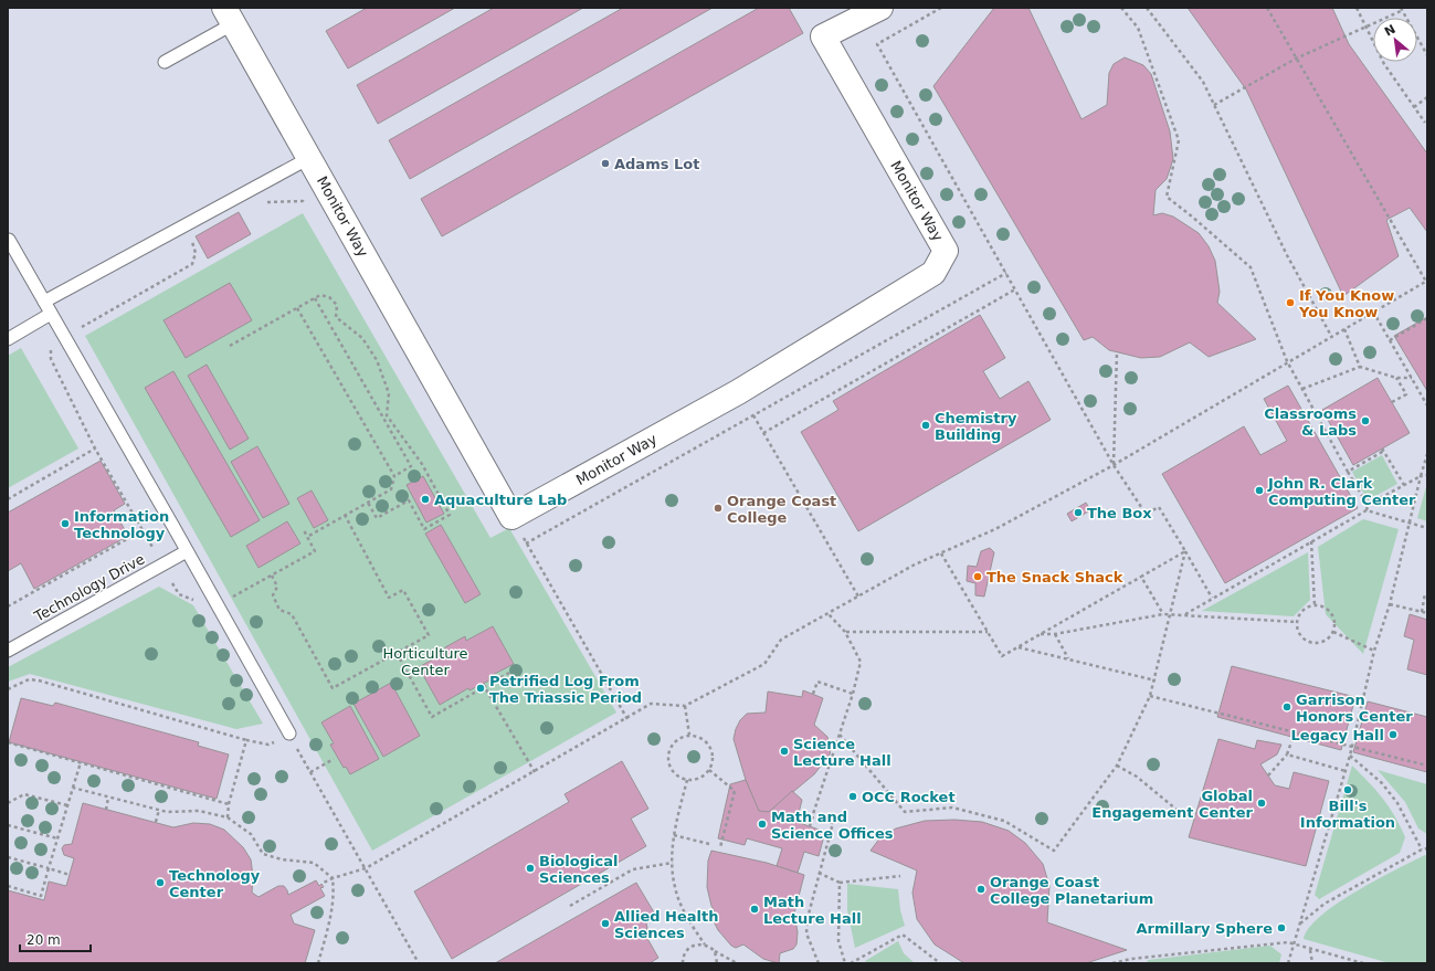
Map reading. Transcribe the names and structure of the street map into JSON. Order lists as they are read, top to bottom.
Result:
{
  "streets": {
    "street": ["Monitor Way"],
    "lane": ["Technology Drive"]
  },
  "parks": ["Horticulture Center"],
  "places": [
    "Adams Lot",
    "If You Know You Know",
    "Classrooms & Labs",
    "Chemistry Building",
    "John R. Clark Computing Center",
    "Aquaculture Lab",
    "Orange Coast College",
    "The Box",
    "Information Technology",
    "The Snack Shack",
    "Petrified Log From The Triassic Period",
    "Garrison Honors Center",
    "Legacy Hall",
    "Science Lecture Hall",
    "Bill's Information",
    "OCC Rocket",
    "Global Engagement Center",
    "Math and Science Offices",
    "Biological Sciences",
    "Technology Center",
    "Orange Coast College Planetarium",
    "Math Lecture Hall",
    "Allied Health Sciences",
    "Armillary Sphere"
  ],
  "scale_bar": "20 m",
  "north": "top left"
}
